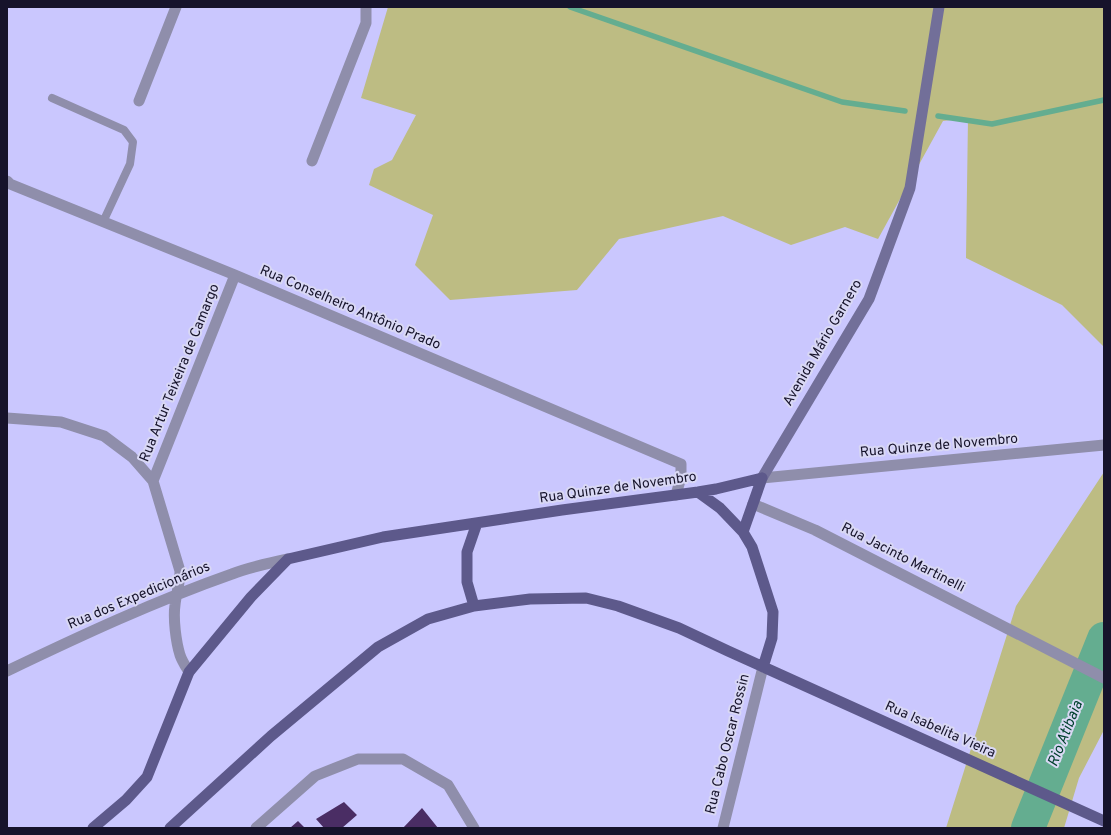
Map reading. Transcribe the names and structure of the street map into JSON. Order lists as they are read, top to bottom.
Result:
{
  "streets": {
    "main road": ["Avenida Mário Garnero", "Rua Quinze de Novembro", "Rua Isabelita Vieira"],
    "street": [
      "Rua Conselheiro Antônio Prado",
      "Rua Artur Teixeira de Camargo",
      "Rua Jacinto Martinelli",
      "Rua dos Expedicionários",
      "Rua Cabo Oscar Rossin"
    ]
  },
  "crossings": [
    ["Rua Conselheiro Antônio Prado", "Rua Artur Teixeira de Camargo"],
    ["Rua Conselheiro Antônio Prado", "Rua Quinze de Novembro"],
    ["Avenida Mário Garnero", "Rua Quinze de Novembro"],
    ["Rua Quinze de Novembro", "Rua dos Expedicionários"],
    ["Rua Isabelita Vieira", "Rua Cabo Oscar Rossin"]
  ],
  "water": ["Rio Atibaia"]
}
